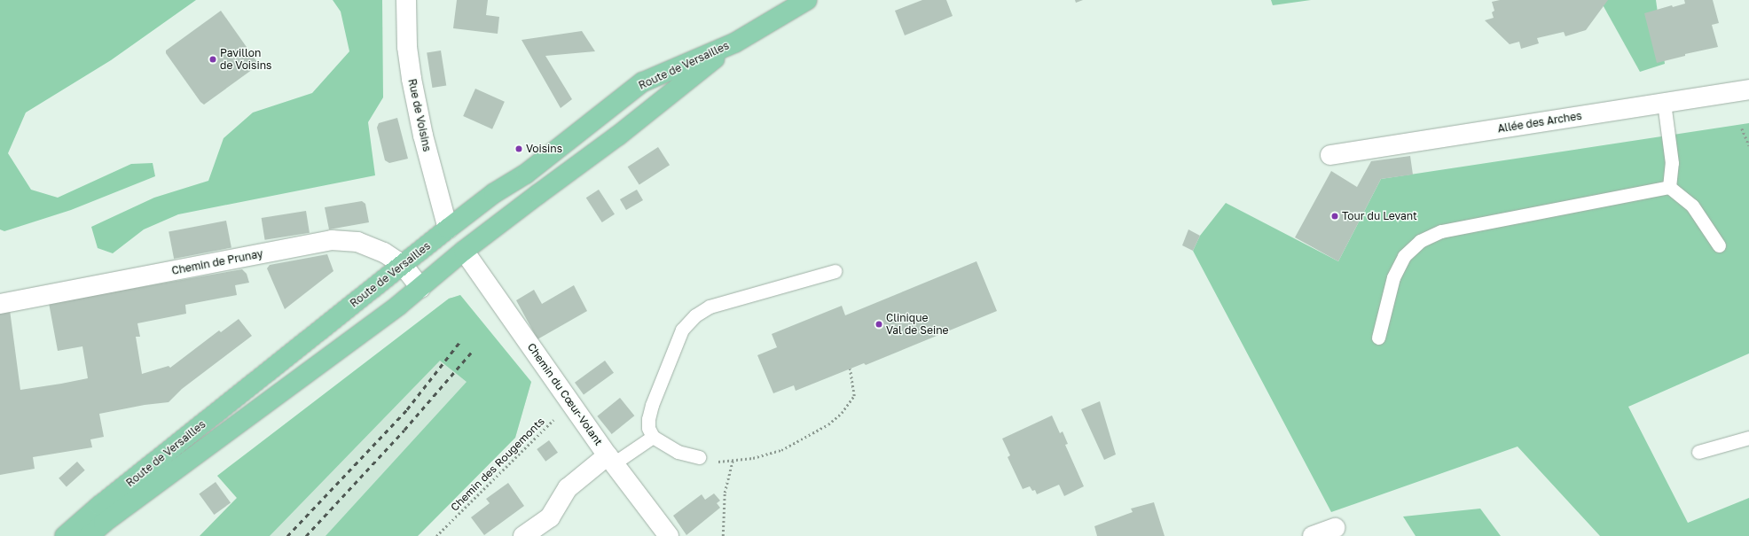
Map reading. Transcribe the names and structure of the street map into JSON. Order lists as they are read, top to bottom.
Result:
{
  "streets": {
    "main road": ["Route de Versailles"],
    "street": [
      "Rue de Voisins",
      "Allée des Arches",
      "Chemin de Prunay",
      "Chemin du Cœur-Volant"
    ],
    "path": ["Chemin des Rougemonts"]
  },
  "crossings": [
    ["Route de Versailles", "Rue de Voisins"],
    ["Route de Versailles", "Chemin de Prunay"],
    ["Route de Versailles", "Chemin du Cœur-Volant"],
    ["Chemin du Cœur-Volant", "Chemin des Rougemonts"]
  ],
  "places": [
    "Pavillon de Voisins",
    "Voisins",
    "Tour du Levant",
    "Clinique Val de Seine"
  ]
}
